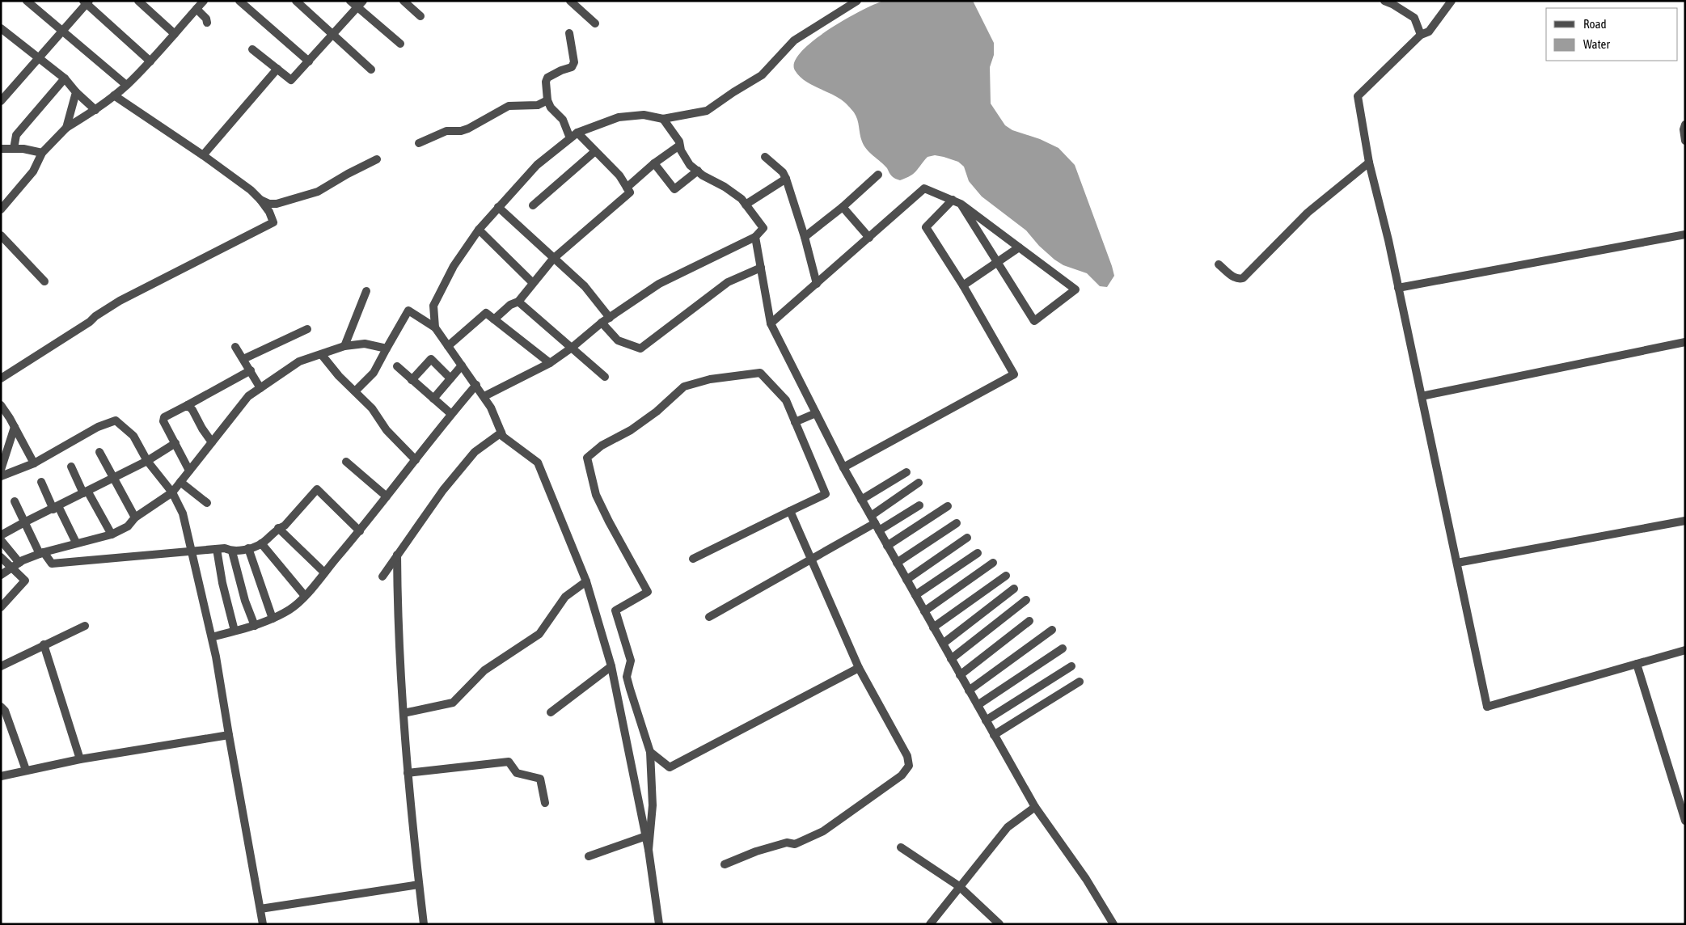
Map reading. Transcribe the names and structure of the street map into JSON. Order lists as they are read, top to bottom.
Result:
{
  "legend": ["Road", "Water"]
}
